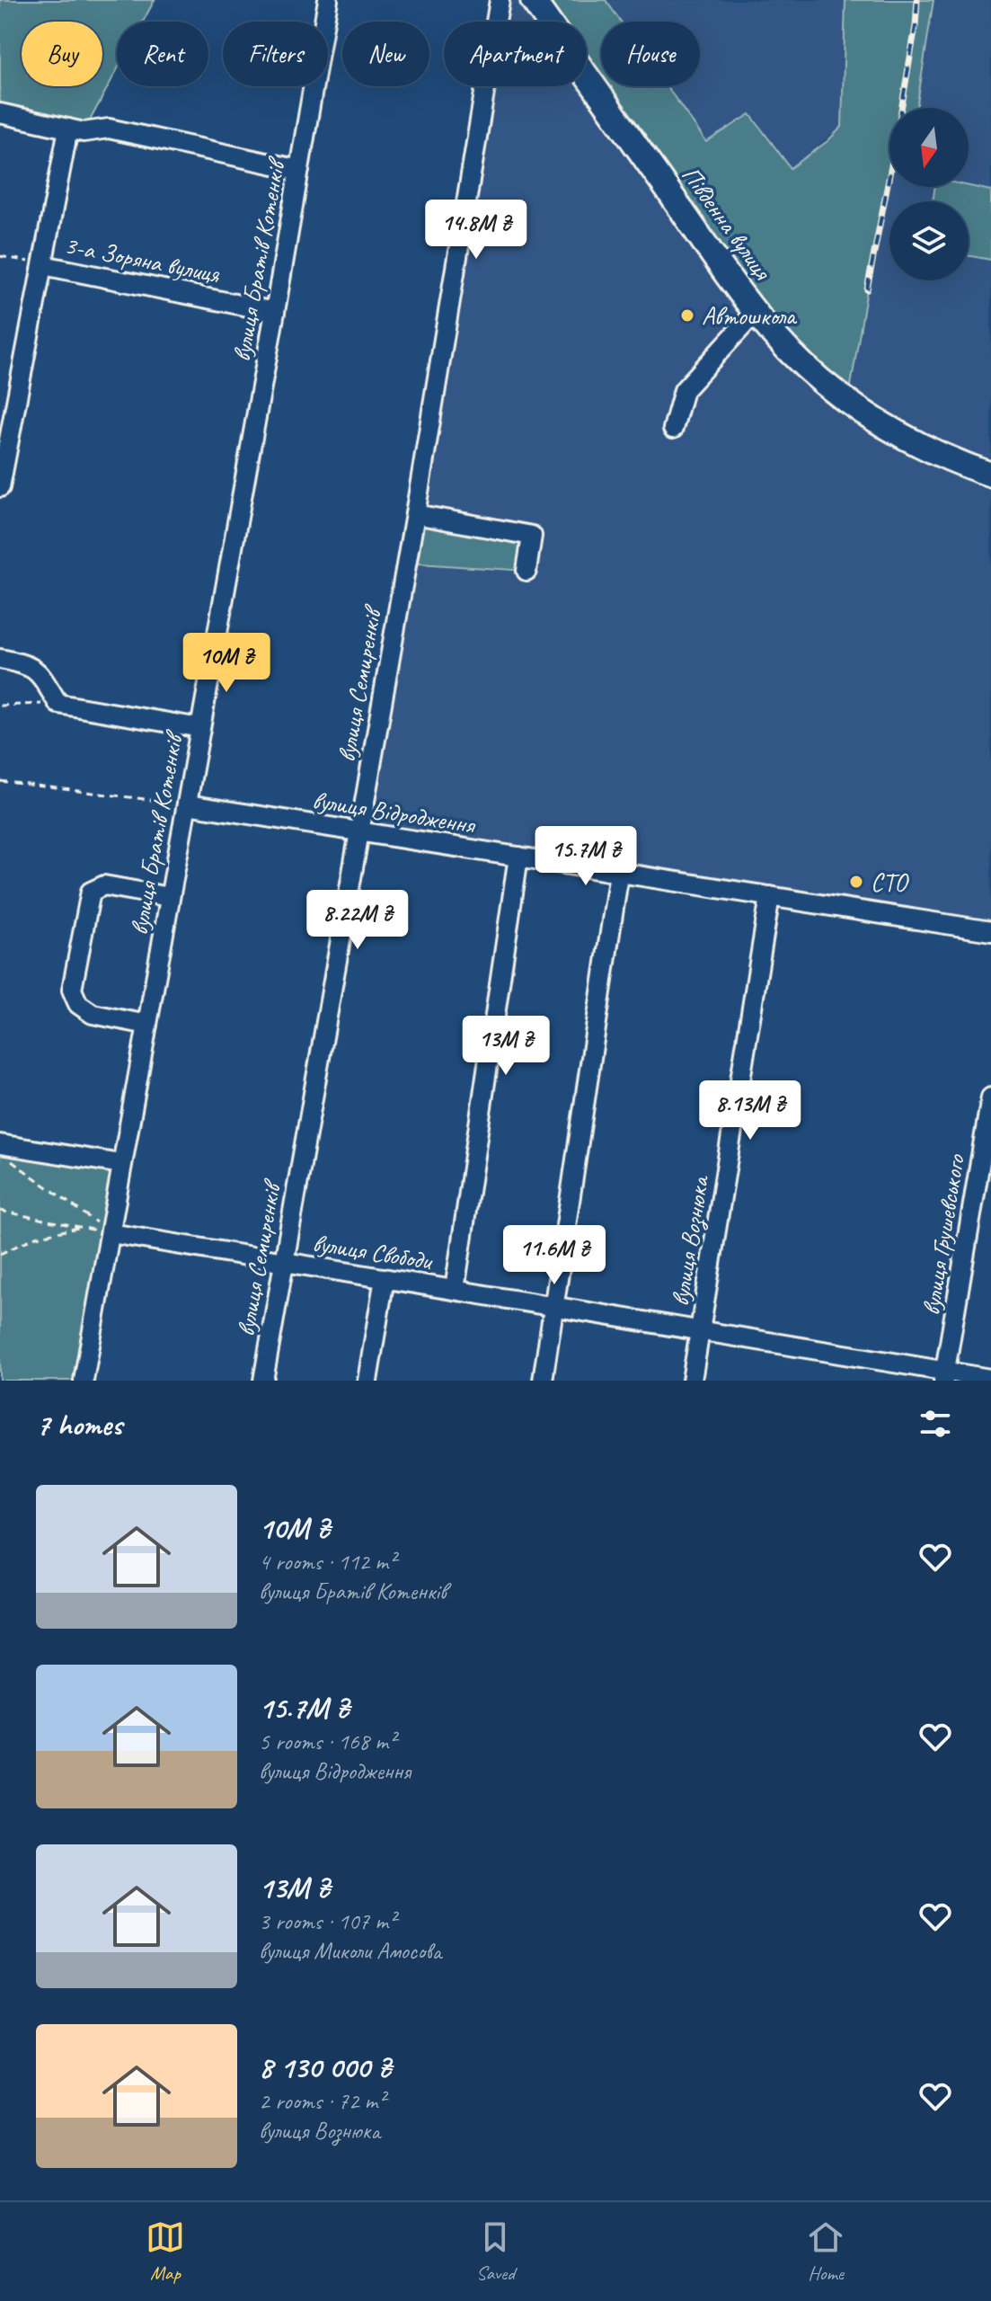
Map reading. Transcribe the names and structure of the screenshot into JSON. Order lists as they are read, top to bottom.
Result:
{
  "streets": {
    "main road": ["Південна вулиця"],
    "street": [
      "3-а Зоряна вулиця",
      "вулиця Братів Котенків",
      "вулиця Семиренків",
      "вулиця Відродження",
      "вулиця Грушевського",
      "вулиця Вознюка",
      "вулиця Свободи"
    ]
  },
  "crossings": [
    ["3-а Зоряна вулиця", "вулиця Братів Котенків"],
    ["вулиця Братів Котенків", "вулиця Відродження"],
    ["вулиця Братів Котенків", "вулиця Свободи"],
    ["вулиця Семиренків", "вулиця Відродження"],
    ["вулиця Семиренків", "вулиця Свободи"],
    ["вулиця Відродження", "вулиця Вознюка"],
    ["вулиця Грушевського", "вулиця Свободи"],
    ["вулиця Вознюка", "вулиця Свободи"]
  ],
  "places": ["Автошкола", "СТО"],
  "north": "bottom",
  "page": {
    "chip": [
      "Buy",
      "Rent",
      "Filters",
      "New",
      "Apartment",
      "House"
    ],
    "price": [
      "14.8M ₴",
      "10M ₴",
      "15.7M ₴",
      "8.22M ₴",
      "13M ₴",
      "8.13M ₴",
      "11.6M ₴"
    ],
    "heading": "7 homes",
    "list": [
      {
        "name": "10M ₴",
        "note": "4 rooms · 112 m² · вулиця Братів Котенків"
      },
      {
        "name": "15.7M ₴",
        "note": "5 rooms · 168 m² · вулиця Відродження"
      },
      {
        "name": "13M ₴",
        "note": "3 rooms · 107 m² · вулиця Миколи Амосова"
      },
      {
        "name": "8 130 000 ₴",
        "note": "2 rooms · 72 m² · вулиця Вознюка"
      }
    ],
    "tabs": ["Map", "Saved", "Home"]
  }
}
